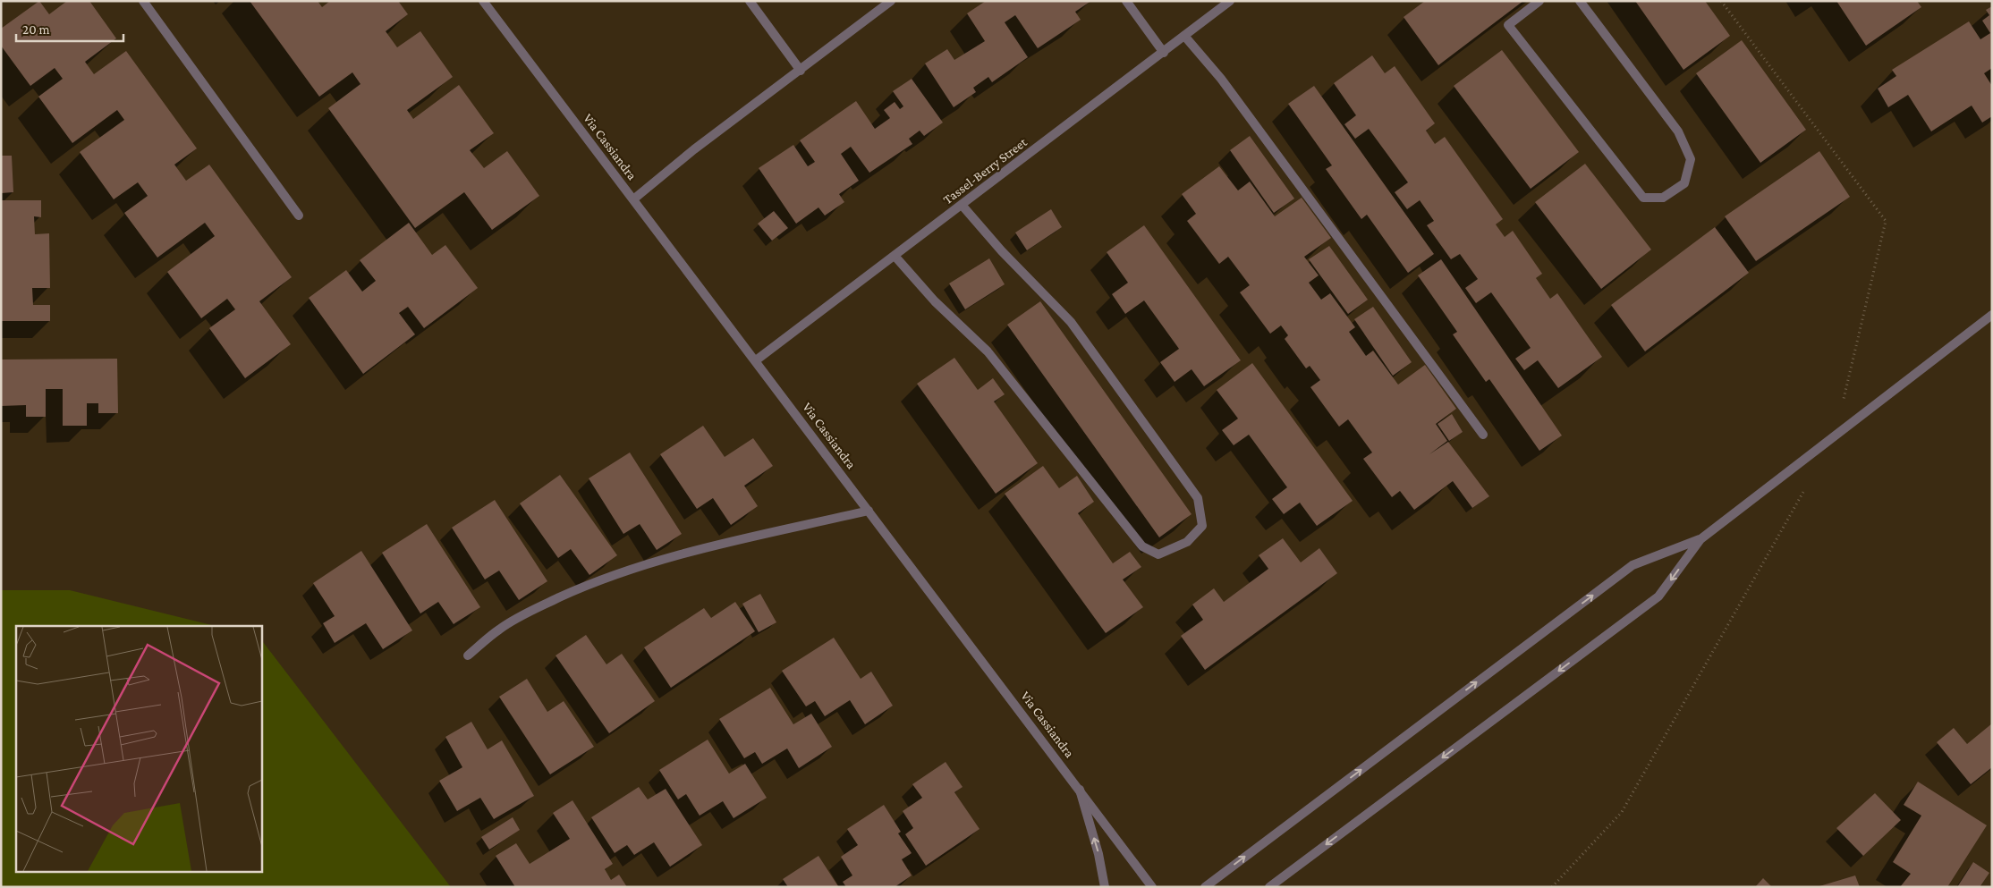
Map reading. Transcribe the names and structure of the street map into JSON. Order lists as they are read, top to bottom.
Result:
{
  "streets": {
    "street": ["Via Cassiandra", "Tassel-Berry Street"]
  },
  "crossings": [
    ["Via Cassiandra", "Tassel-Berry Street"]
  ],
  "scale_bar": "20 m"
}
